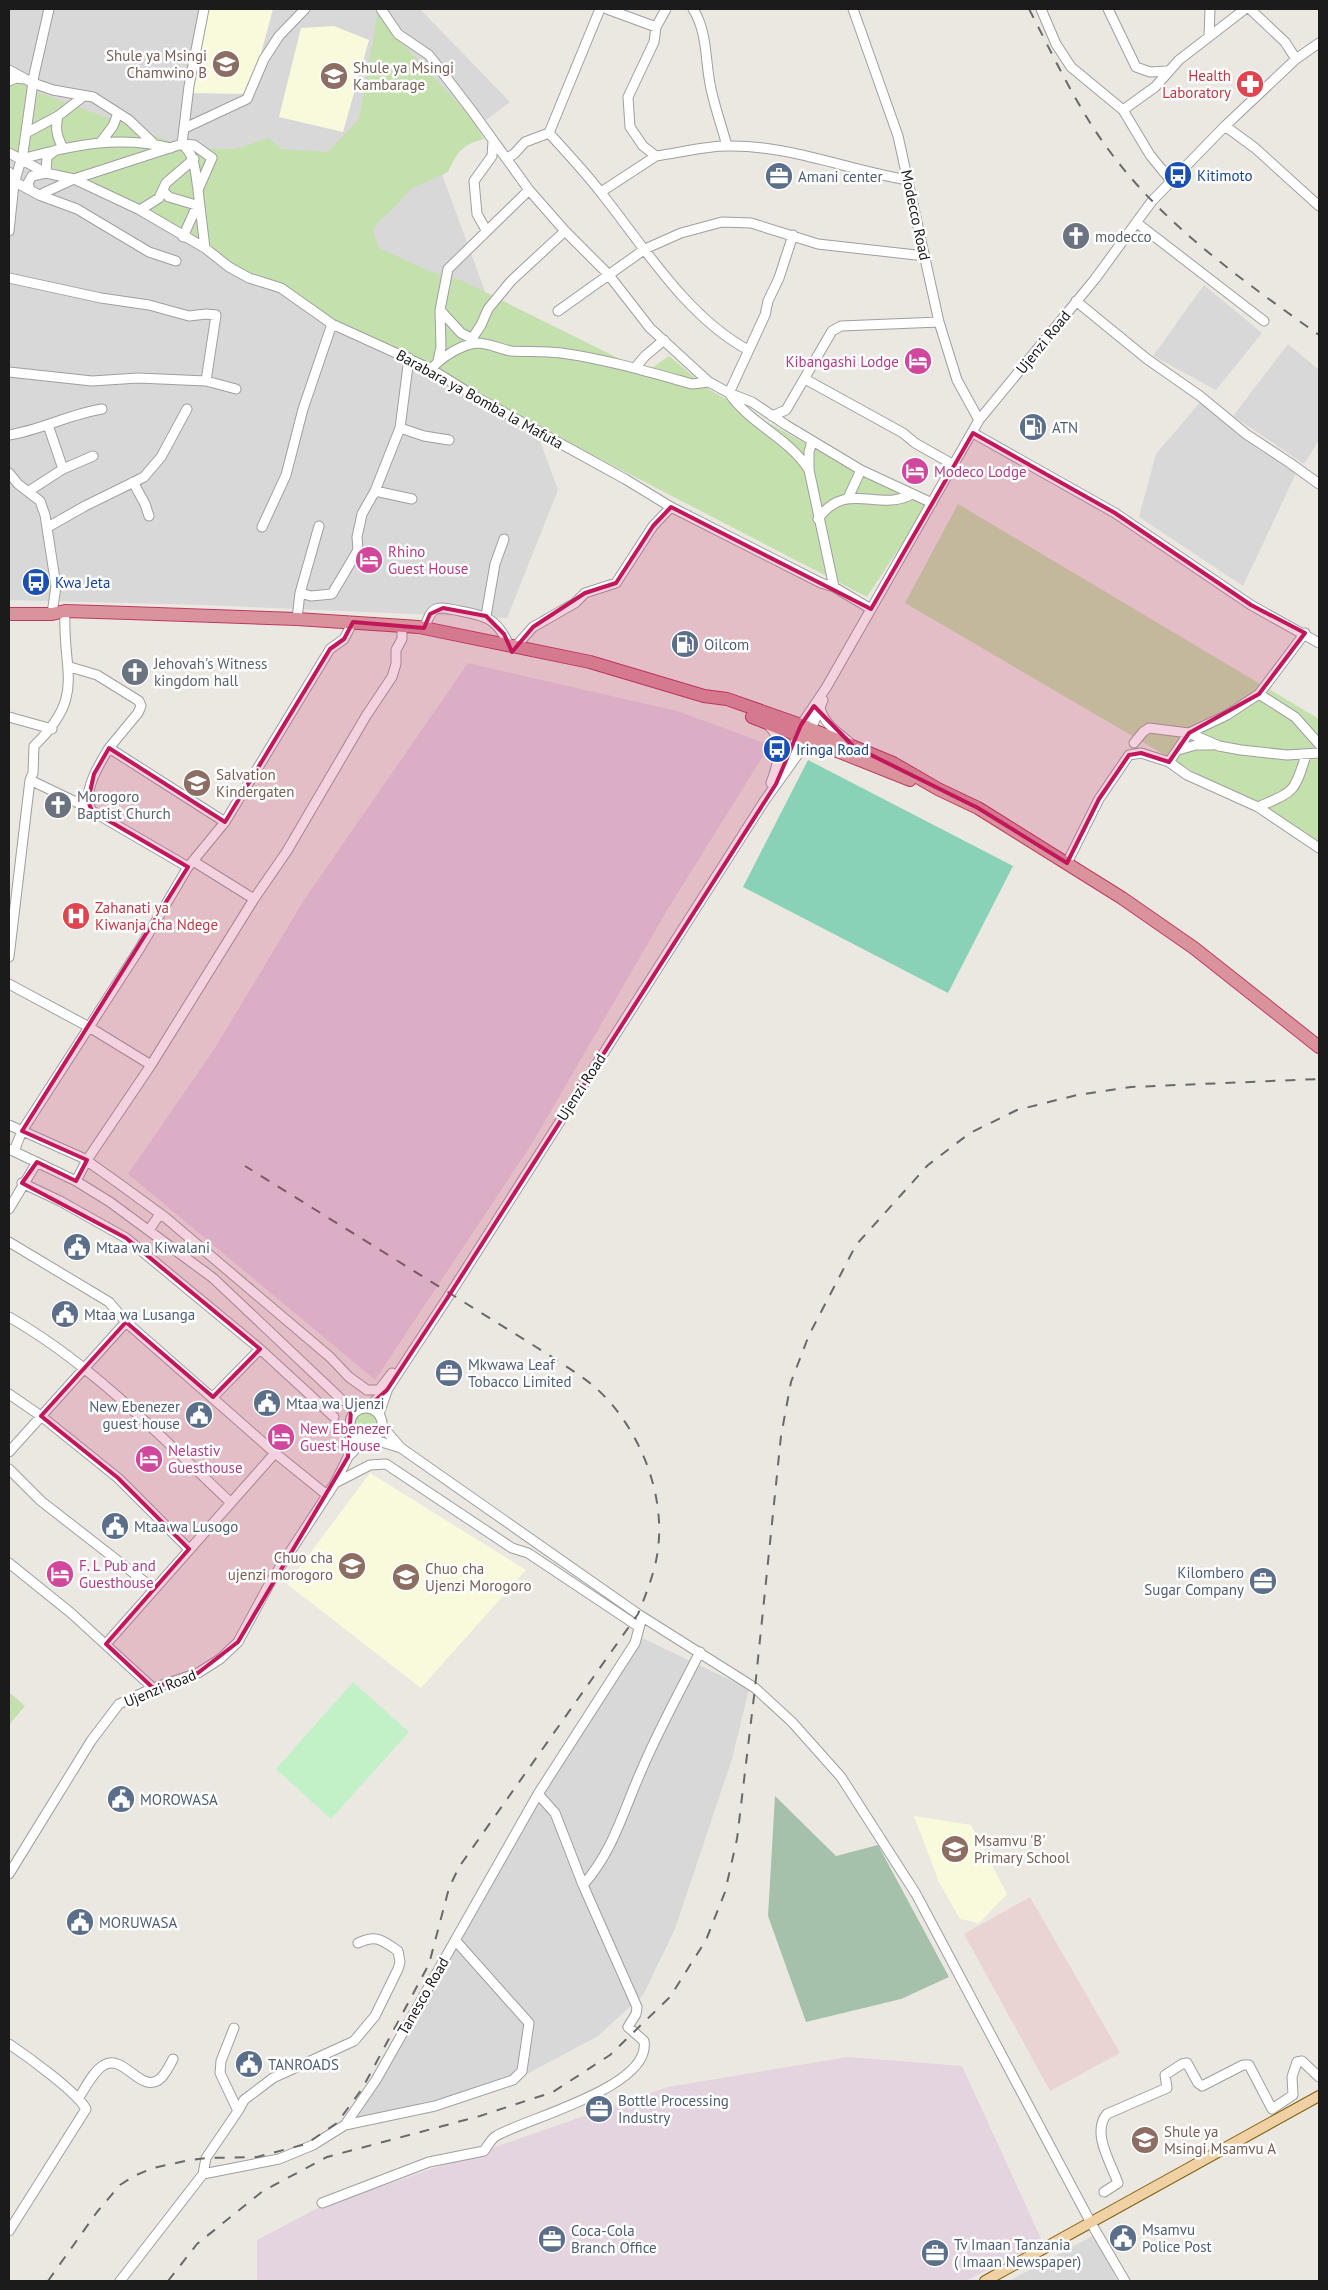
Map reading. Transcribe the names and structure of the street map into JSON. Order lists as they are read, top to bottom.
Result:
{
  "streets": {
    "street": [
      "Modecco Road",
      "Ujenzi Road",
      "Barabara ya Bomba la Mafuta",
      "Tanesco Road"
    ]
  },
  "crossings": [
    ["Modecco Road", "Ujenzi Road"],
    ["Ujenzi Road", "Barabara ya Bomba la Mafuta"]
  ],
  "places": {
    "school or university": [
      "Shule ya Msingi Chamwino B",
      "Shule ya Msingi Kambarage",
      "Salvation Kindergaten",
      "Chuo cha ujenzi morogoro",
      "Chuo cha Ujenzi Morogoro",
      "Msamvu 'B' Primary School",
      "Shule ya Msingi Msamvu A"
    ],
    "pharmacy": ["Health Laboratory"],
    "bus stop": ["Kitimoto", "Kwa Jeta", "Iringa Road"],
    "office": [
      "Amani center",
      "Mkwawa Leaf Tobacco Limited",
      "Kilombero Sugar Company",
      "Bottle Processing Industry",
      "Coca-Cola Branch Office",
      "Tv Imaan Tanzania ( Imaan Newspaper)"
    ],
    "church": ["modecco", "Jehovah's Witness kingdom hall", "Morogoro Baptist Church"],
    "hotel": [
      "Kibangashi Lodge",
      "Modeco Lodge",
      "Rhino Guest House",
      "New Ebenezer Guest House",
      "Nelastiv Guesthouse",
      "F. L Pub and Guesthouse"
    ],
    "fuel station": ["ATN", "Oilcom"],
    "hospital": ["Zahanati ya Kiwanja cha Ndege"],
    "public building": [
      "Mtaa wa Kiwalani",
      "Mtaa wa Lusanga",
      "Mtaa wa Ujenzi",
      "New Ebenezer guest house",
      "Mtaa wa Lusogo",
      "MOROWASA",
      "MORUWASA",
      "TANROADS",
      "Msamvu Police Post"
    ]
  }
}
